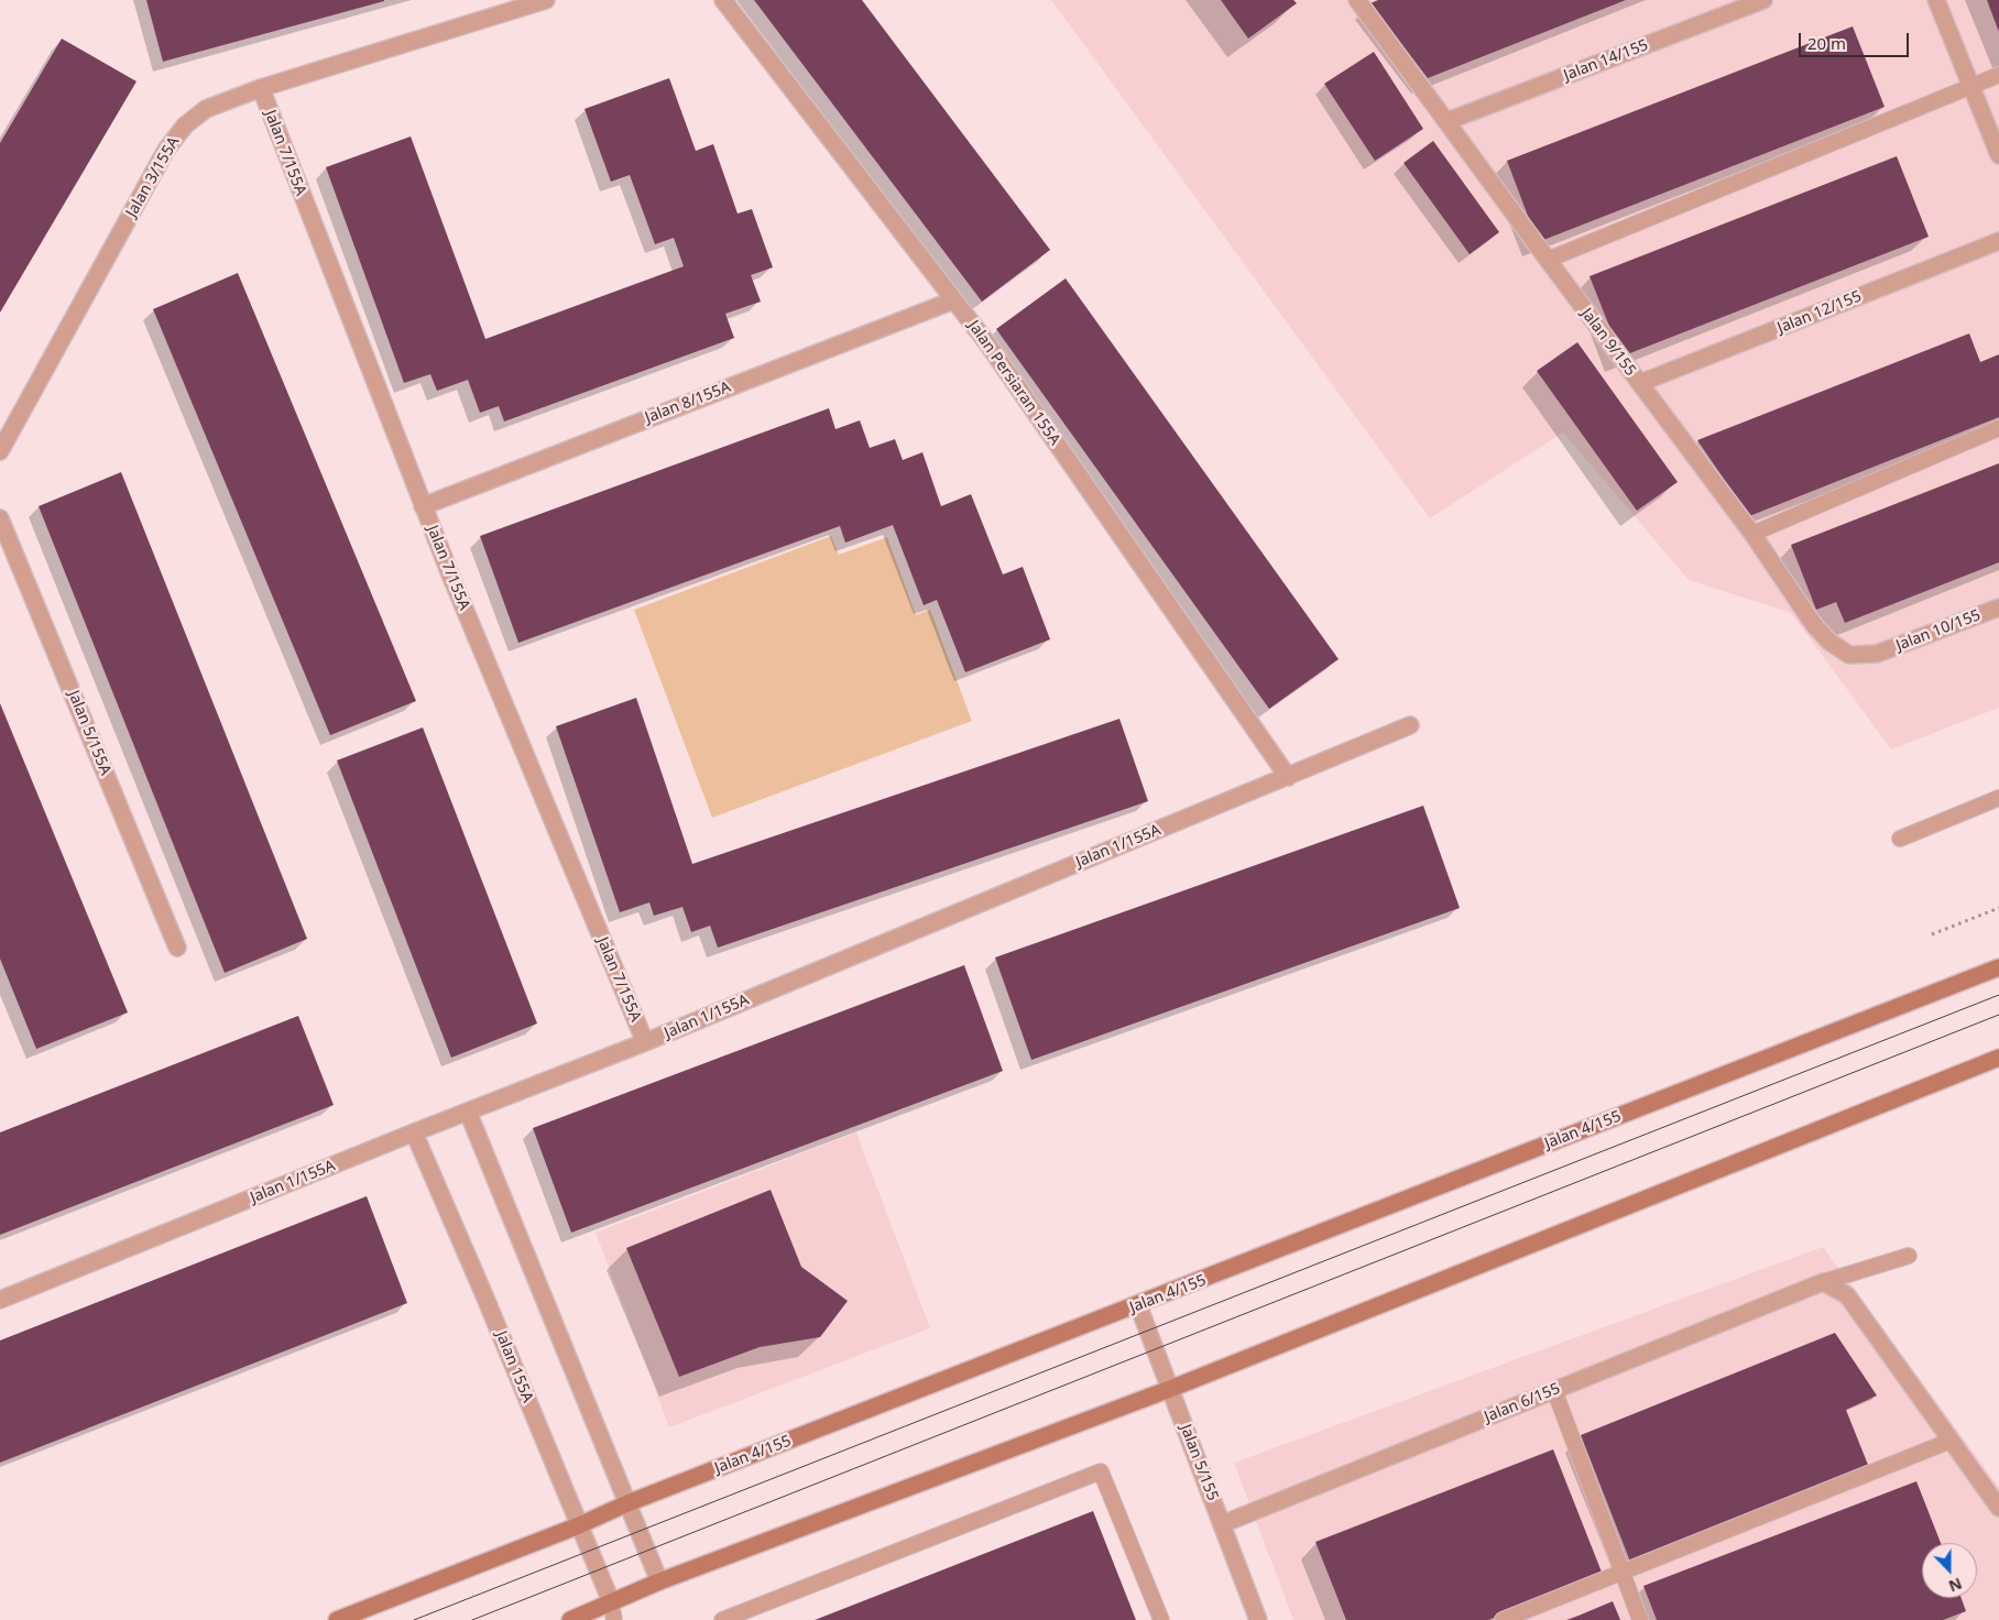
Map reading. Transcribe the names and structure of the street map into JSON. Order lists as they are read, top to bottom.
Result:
{
  "streets": {
    "street": [
      "Jalan 14/155",
      "Jalan 7/155A",
      "Jalan 3/155A",
      "Jalan 12/155",
      "Jalan 9/155",
      "Jalan Persiaran 155A",
      "Jalan 8/155A",
      "Jalan 10/155",
      "Jalan 5/155A",
      "Jalan 1/155A",
      "Jalan 4/155",
      "Jalan 155A",
      "Jalan 6/155",
      "Jalan 5/155"
    ]
  },
  "crossings": [
    ["Jalan 14/155", "Jalan 9/155"],
    ["Jalan 7/155A", "Jalan 3/155A"],
    ["Jalan 7/155A", "Jalan 8/155A"],
    ["Jalan 7/155A", "Jalan 1/155A"],
    ["Jalan 12/155", "Jalan 9/155"],
    ["Jalan 9/155", "Jalan 10/155"],
    ["Jalan Persiaran 155A", "Jalan 8/155A"],
    ["Jalan Persiaran 155A", "Jalan 1/155A"],
    ["Jalan 1/155A", "Jalan 155A"],
    ["Jalan 4/155", "Jalan 155A"],
    ["Jalan 4/155", "Jalan 5/155"],
    ["Jalan 6/155", "Jalan 5/155"]
  ],
  "scale_bar": "20 m",
  "north": "bottom"
}
